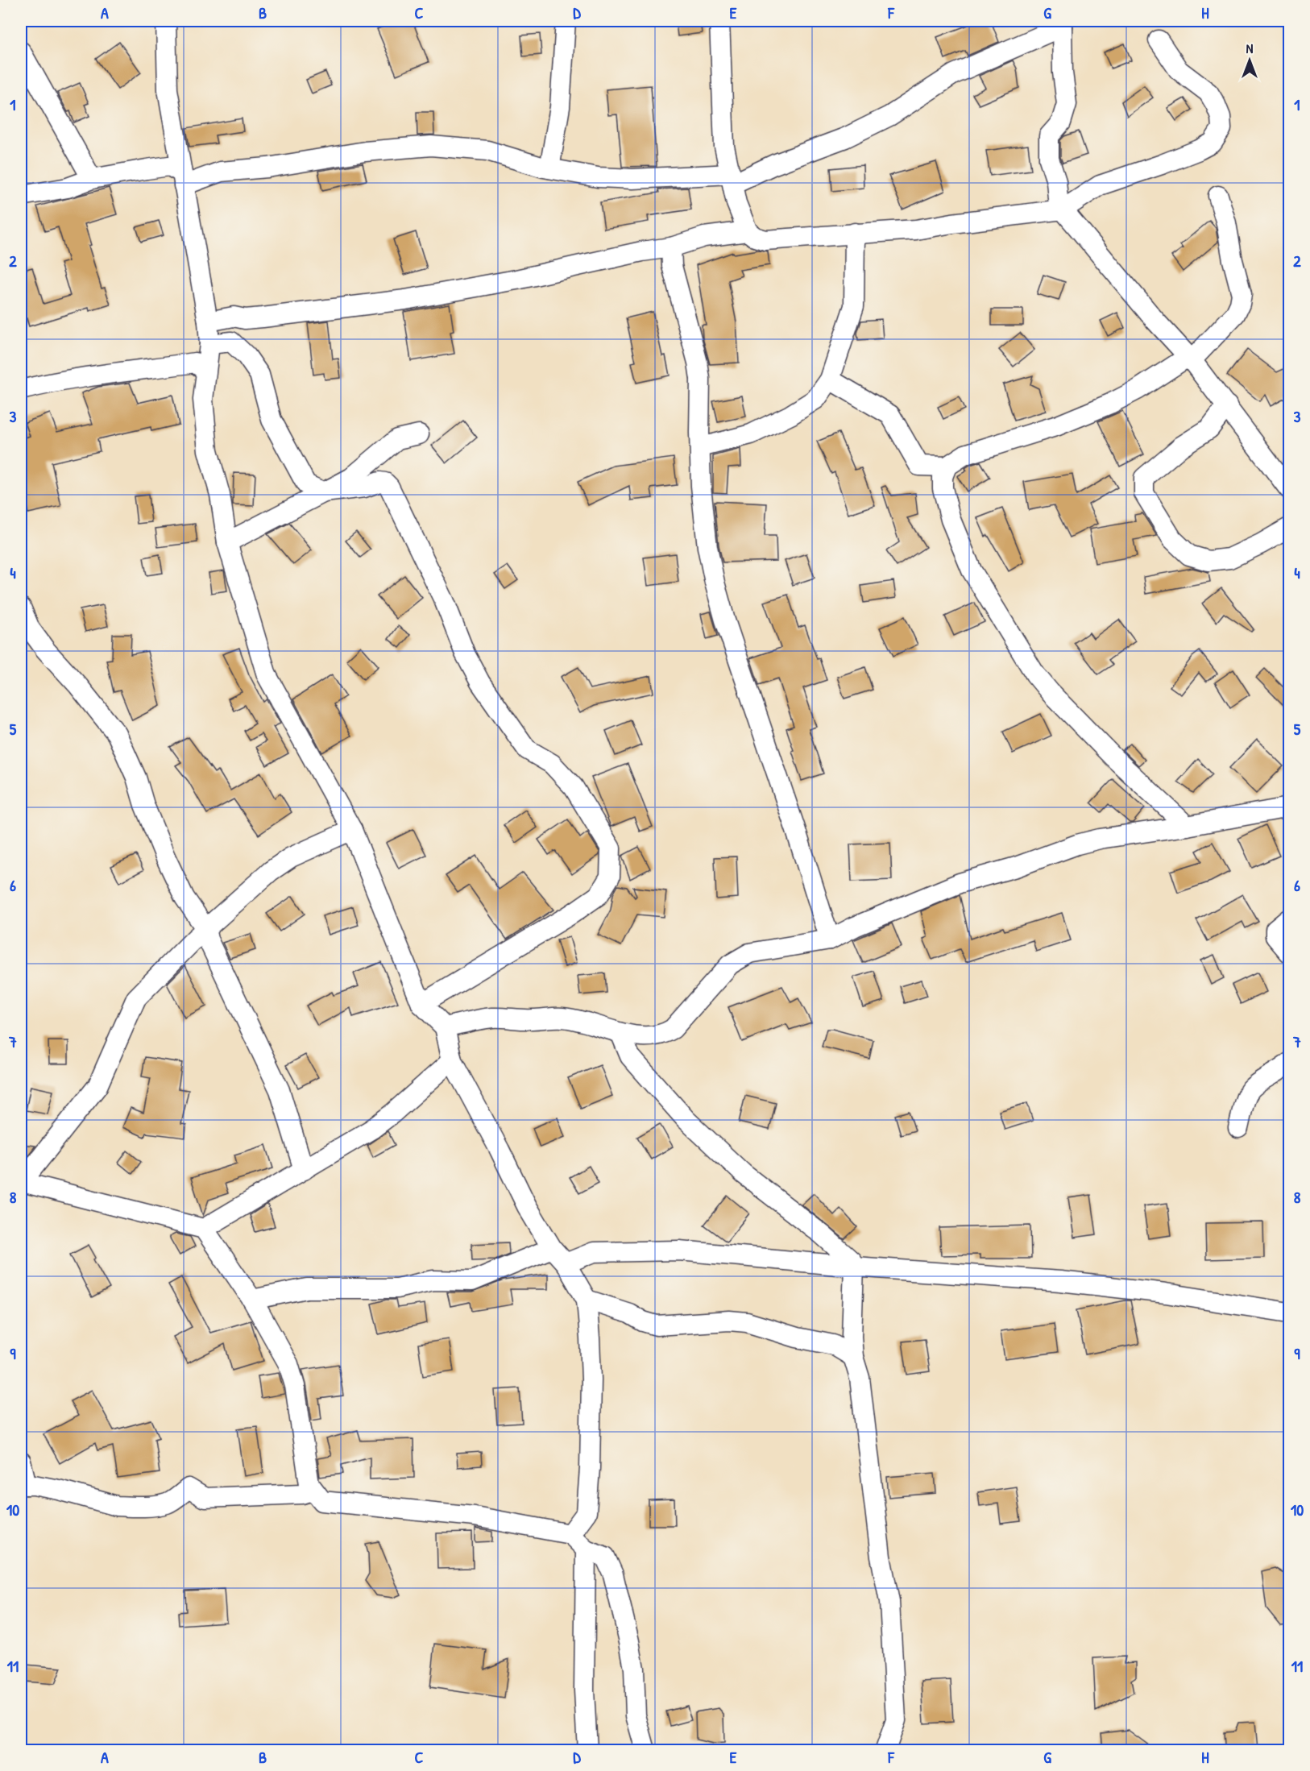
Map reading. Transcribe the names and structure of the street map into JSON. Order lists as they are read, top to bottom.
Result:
{
  "north": "top",
  "grid": {
    "columns": [
      "A",
      "B",
      "C",
      "D",
      "E",
      "F",
      "G",
      "H"
    ],
    "rows": [
      "1",
      "2",
      "3",
      "4",
      "5",
      "6",
      "7",
      "8",
      "9",
      "10",
      "11"
    ]
  }
}
